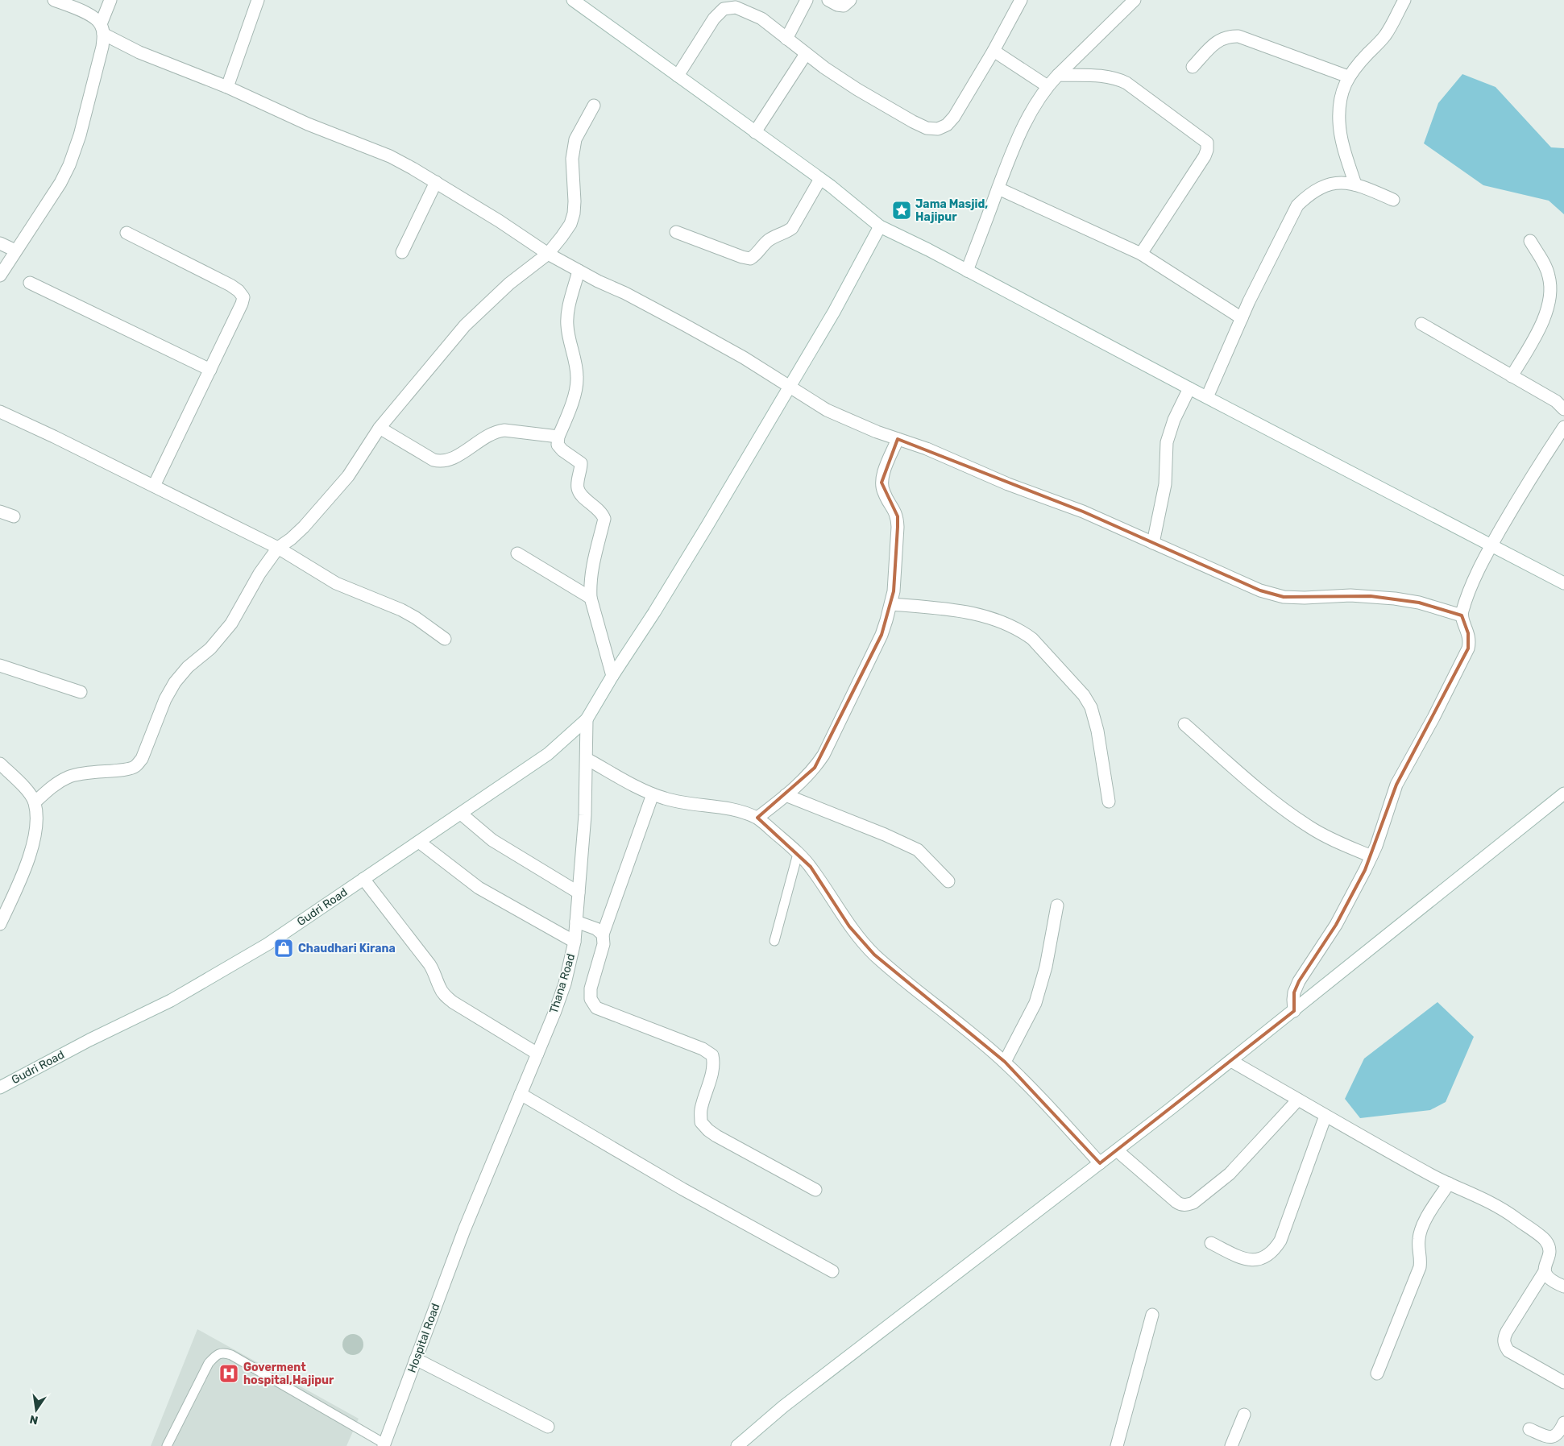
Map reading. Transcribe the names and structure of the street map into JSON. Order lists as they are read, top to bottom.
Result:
{
  "streets": {
    "street": ["Gudri Road", "Thana Road", "Hospital Road"]
  },
  "crossings": [
    ["Gudri Road", "Thana Road"],
    ["Thana Road", "Hospital Road"]
  ],
  "places": {
    "place": ["Jama Masjid, Hajipur"],
    "shop": ["Chaudhari Kirana"],
    "hospital": ["Goverment hospital,Hajipur"]
  },
  "north": "bottom"
}
